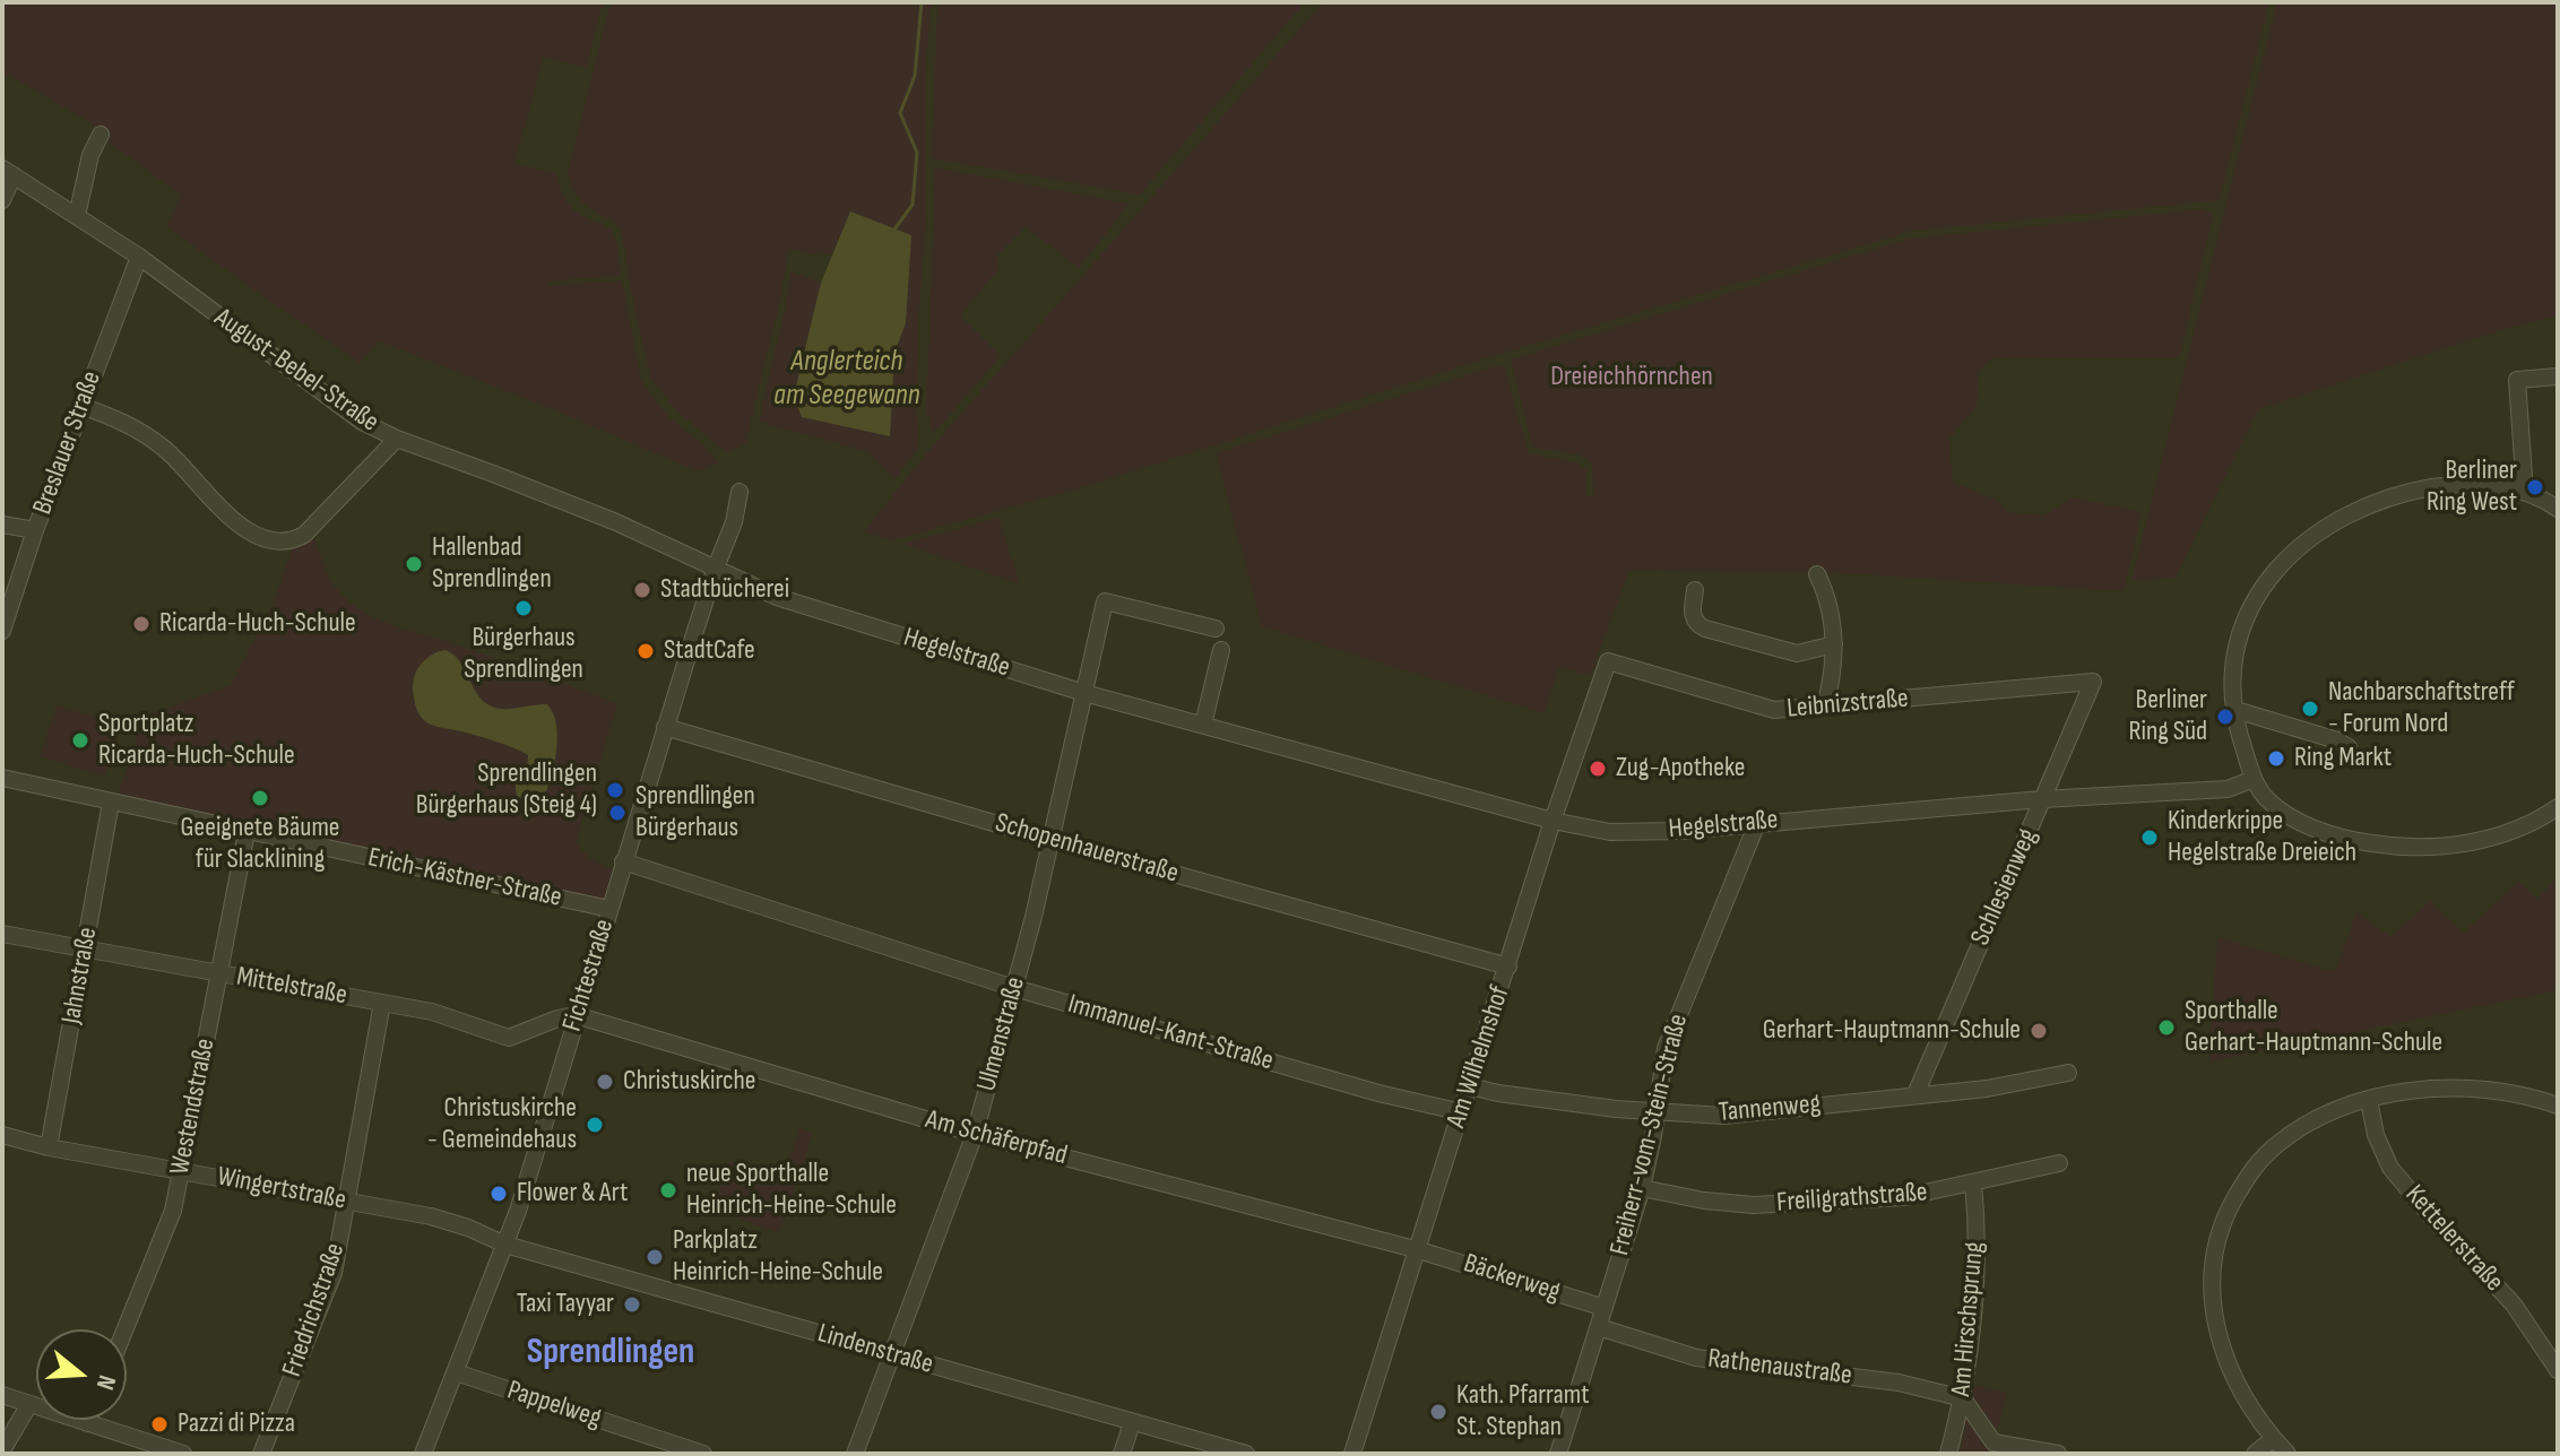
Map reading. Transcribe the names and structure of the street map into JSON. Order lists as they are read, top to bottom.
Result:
{
  "streets": {
    "street": [
      "August-Bebel-Straße",
      "Breslauer Straße",
      "Hegelstraße",
      "Leibnizstraße",
      "Schopenhauerstraße",
      "Erich-Kästner-Straße",
      "Schlesienweg",
      "Jahnstraße",
      "Fichtestraße",
      "Mittelstraße",
      "Immanuel-Kant-Straße",
      "Ulmenstraße",
      "Am Wilhelmshof",
      "Westendstraße",
      "Tannenweg",
      "Freiherr-vom-Stein-Straße",
      "Am Schäferpfad",
      "Wingertstraße",
      "Freiligrathstraße",
      "Kettelerstraße",
      "Bäckerweg",
      "Friedrichstraße",
      "Am Hirschsprung",
      "Lindenstraße",
      "Rathenaustraße",
      "Pappelweg"
    ]
  },
  "crossings": [
    ["August-Bebel-Straße", "Breslauer Straße"],
    ["August-Bebel-Straße", "Hegelstraße"],
    ["August-Bebel-Straße", "Fichtestraße"],
    ["Hegelstraße", "Schlesienweg"],
    ["Hegelstraße", "Fichtestraße"],
    ["Hegelstraße", "Ulmenstraße"],
    ["Hegelstraße", "Am Wilhelmshof"],
    ["Hegelstraße", "Freiherr-vom-Stein-Straße"],
    ["Leibnizstraße", "Schlesienweg"],
    ["Leibnizstraße", "Am Wilhelmshof"],
    ["Schopenhauerstraße", "Fichtestraße"],
    ["Schopenhauerstraße", "Ulmenstraße"],
    ["Schopenhauerstraße", "Am Wilhelmshof"],
    ["Erich-Kästner-Straße", "Jahnstraße"],
    ["Erich-Kästner-Straße", "Fichtestraße"],
    ["Erich-Kästner-Straße", "Westendstraße"],
    ["Schlesienweg", "Tannenweg"],
    ["Jahnstraße", "Mittelstraße"],
    ["Jahnstraße", "Wingertstraße"],
    ["Fichtestraße", "Mittelstraße"],
    ["Fichtestraße", "Immanuel-Kant-Straße"],
    ["Fichtestraße", "Am Schäferpfad"],
    ["Fichtestraße", "Wingertstraße"],
    ["Fichtestraße", "Lindenstraße"],
    ["Fichtestraße", "Pappelweg"],
    ["Mittelstraße", "Westendstraße"],
    ["Mittelstraße", "Am Schäferpfad"],
    ["Mittelstraße", "Friedrichstraße"],
    ["Immanuel-Kant-Straße", "Ulmenstraße"],
    ["Immanuel-Kant-Straße", "Am Wilhelmshof"],
    ["Ulmenstraße", "Am Schäferpfad"],
    ["Ulmenstraße", "Lindenstraße"],
    ["Am Wilhelmshof", "Tannenweg"],
    ["Am Wilhelmshof", "Am Schäferpfad"],
    ["Am Wilhelmshof", "Bäckerweg"],
    ["Westendstraße", "Wingertstraße"],
    ["Tannenweg", "Freiherr-vom-Stein-Straße"],
    ["Freiherr-vom-Stein-Straße", "Freiligrathstraße"],
    ["Freiherr-vom-Stein-Straße", "Bäckerweg"],
    ["Freiherr-vom-Stein-Straße", "Rathenaustraße"],
    ["Am Schäferpfad", "Bäckerweg"],
    ["Wingertstraße", "Friedrichstraße"],
    ["Wingertstraße", "Lindenstraße"],
    ["Freiligrathstraße", "Am Hirschsprung"],
    ["Am Hirschsprung", "Rathenaustraße"]
  ],
  "districts": ["Sprendlingen"],
  "water": ["Anglerteich am Seegewann"],
  "parks": ["Dreieichhörnchen"],
  "places": [
    "Berliner Ring West",
    "Hallenbad Sprendlingen",
    "Stadtbücherei",
    "Bürgerhaus Sprendlingen",
    "Ricarda-Huch-Schule",
    "StadtCafe",
    "Nachbarschaftstreff - Forum Nord",
    "Berliner Ring Süd",
    "Sportplatz Ricarda-Huch-Schule",
    "Ring Markt",
    "Zug-Apotheke",
    "Sprendlingen Bürgerhaus (Steig 4)",
    "Geeignete Bäume für Slacklining",
    "Sprendlingen Bürgerhaus",
    "Kinderkrippe Hegelstraße Dreieich",
    "Sporthalle Gerhart-Hauptmann-Schule",
    "Gerhart-Hauptmann-Schule",
    "Christuskirche",
    "Christuskirche - Gemeindehaus",
    "neue Sporthalle Heinrich-Heine-Schule",
    "Flower & Art",
    "Parkplatz Heinrich-Heine-Schule",
    "Taxi Tayyar",
    "Kath. Pfarramt St. Stephan",
    "Pazzi di Pizza"
  ],
  "north": "right"
}
